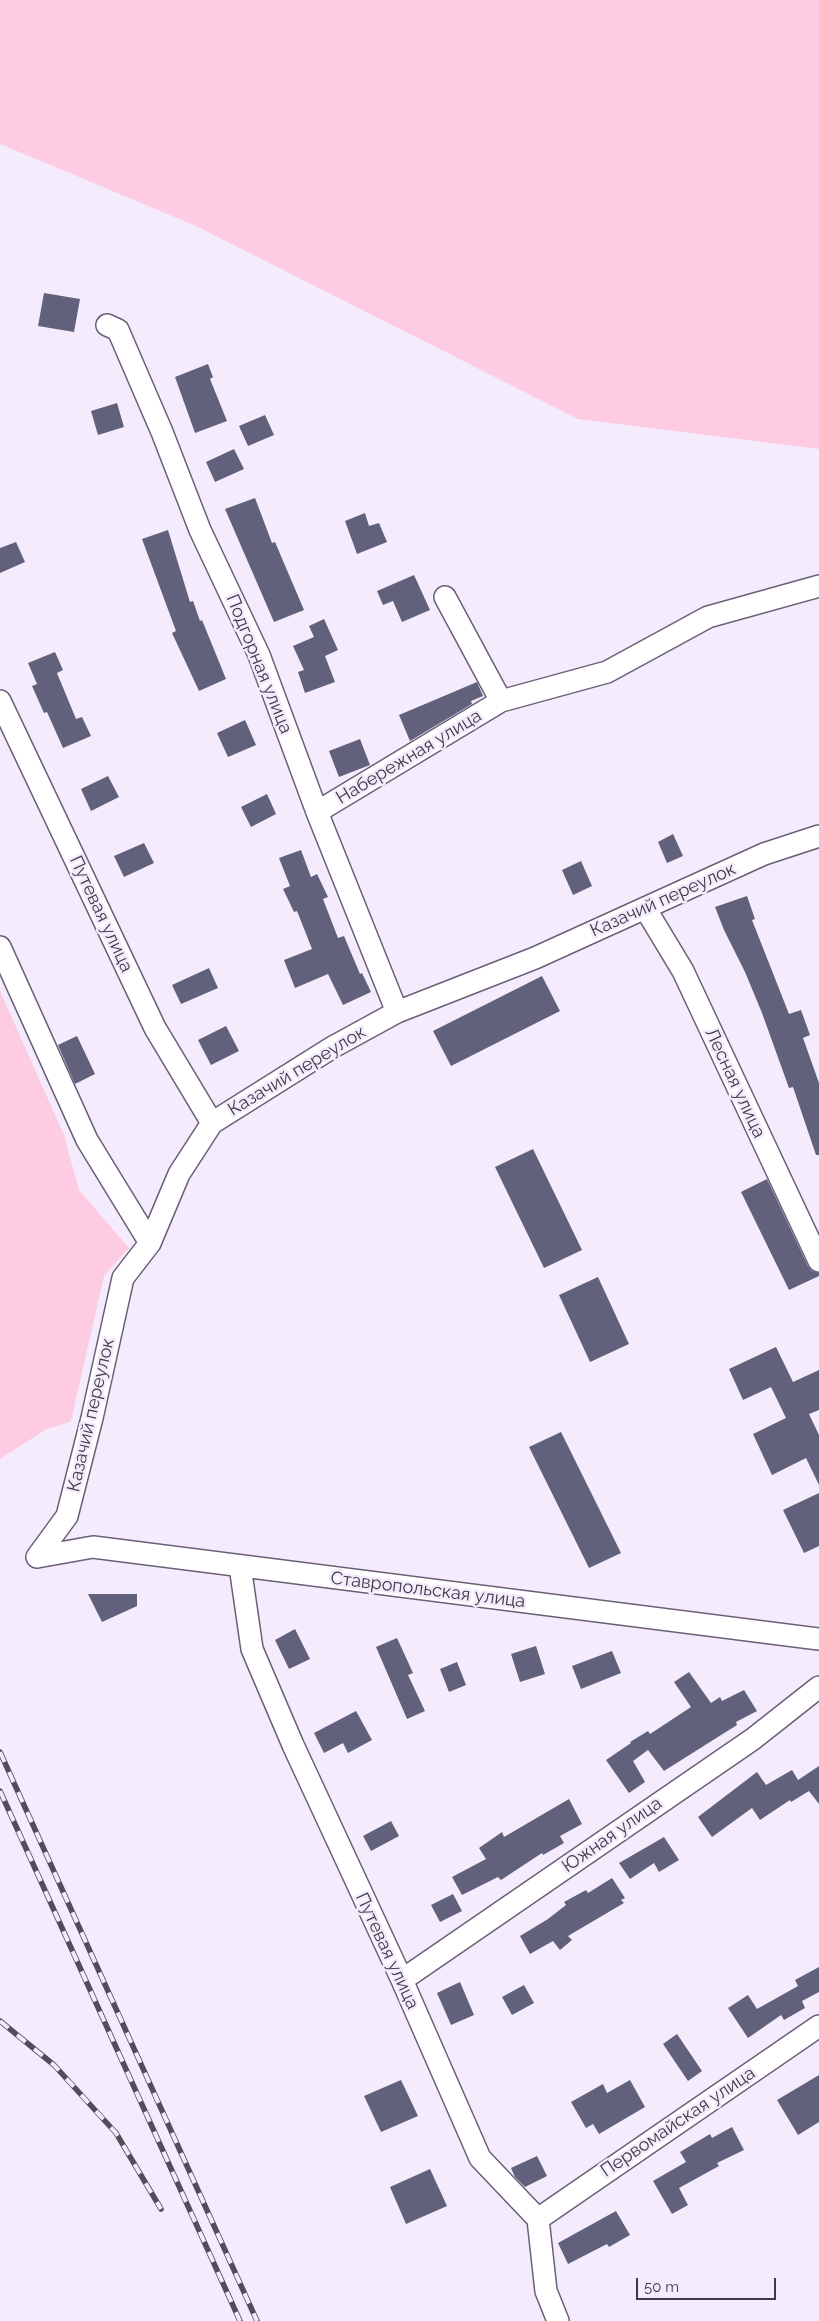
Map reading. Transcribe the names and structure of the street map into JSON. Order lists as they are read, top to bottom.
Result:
{
  "streets": {
    "street": [
      "Подгорная улица",
      "Набережная улица",
      "Казачий переулок",
      "Путевая улица",
      "Лесная улица",
      "Ставропольская улица",
      "Южная улица",
      "Первомайская улица"
    ]
  },
  "crossings": [
    ["Подгорная улица", "Набережная улица"],
    ["Подгорная улица", "Казачий переулок"],
    ["Казачий переулок", "Путевая улица"],
    ["Казачий переулок", "Лесная улица"],
    ["Казачий переулок", "Ставропольская улица"],
    ["Путевая улица", "Ставропольская улица"],
    ["Путевая улица", "Южная улица"],
    ["Путевая улица", "Первомайская улица"]
  ],
  "scale_bar": "50 m"
}
